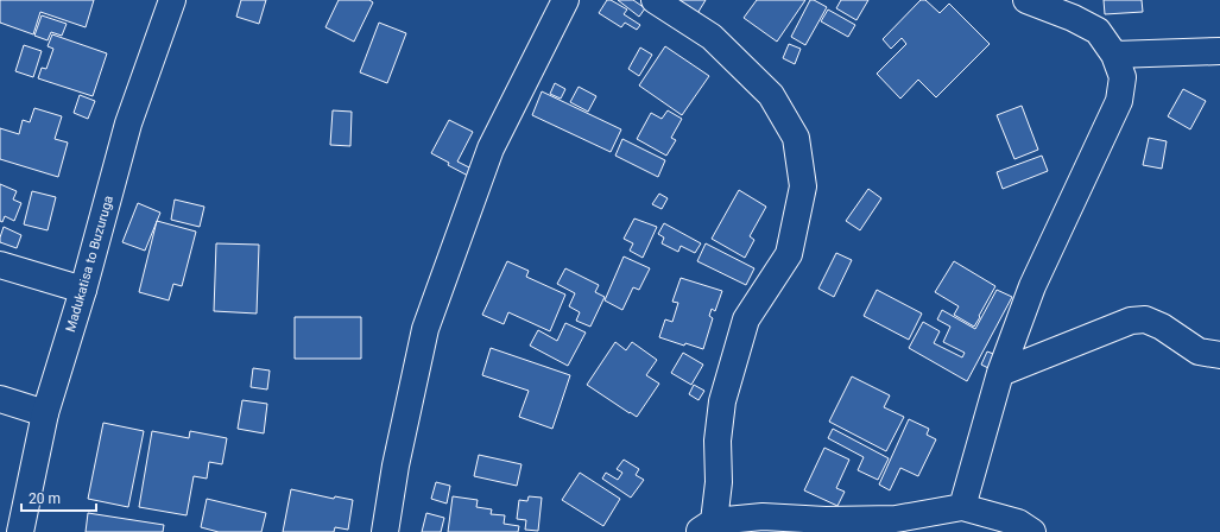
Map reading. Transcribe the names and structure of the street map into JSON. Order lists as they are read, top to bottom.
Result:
{
  "streets": {
    "street": ["Madukatisa to Buzuruga"]
  },
  "scale_bar": "20 m"
}
